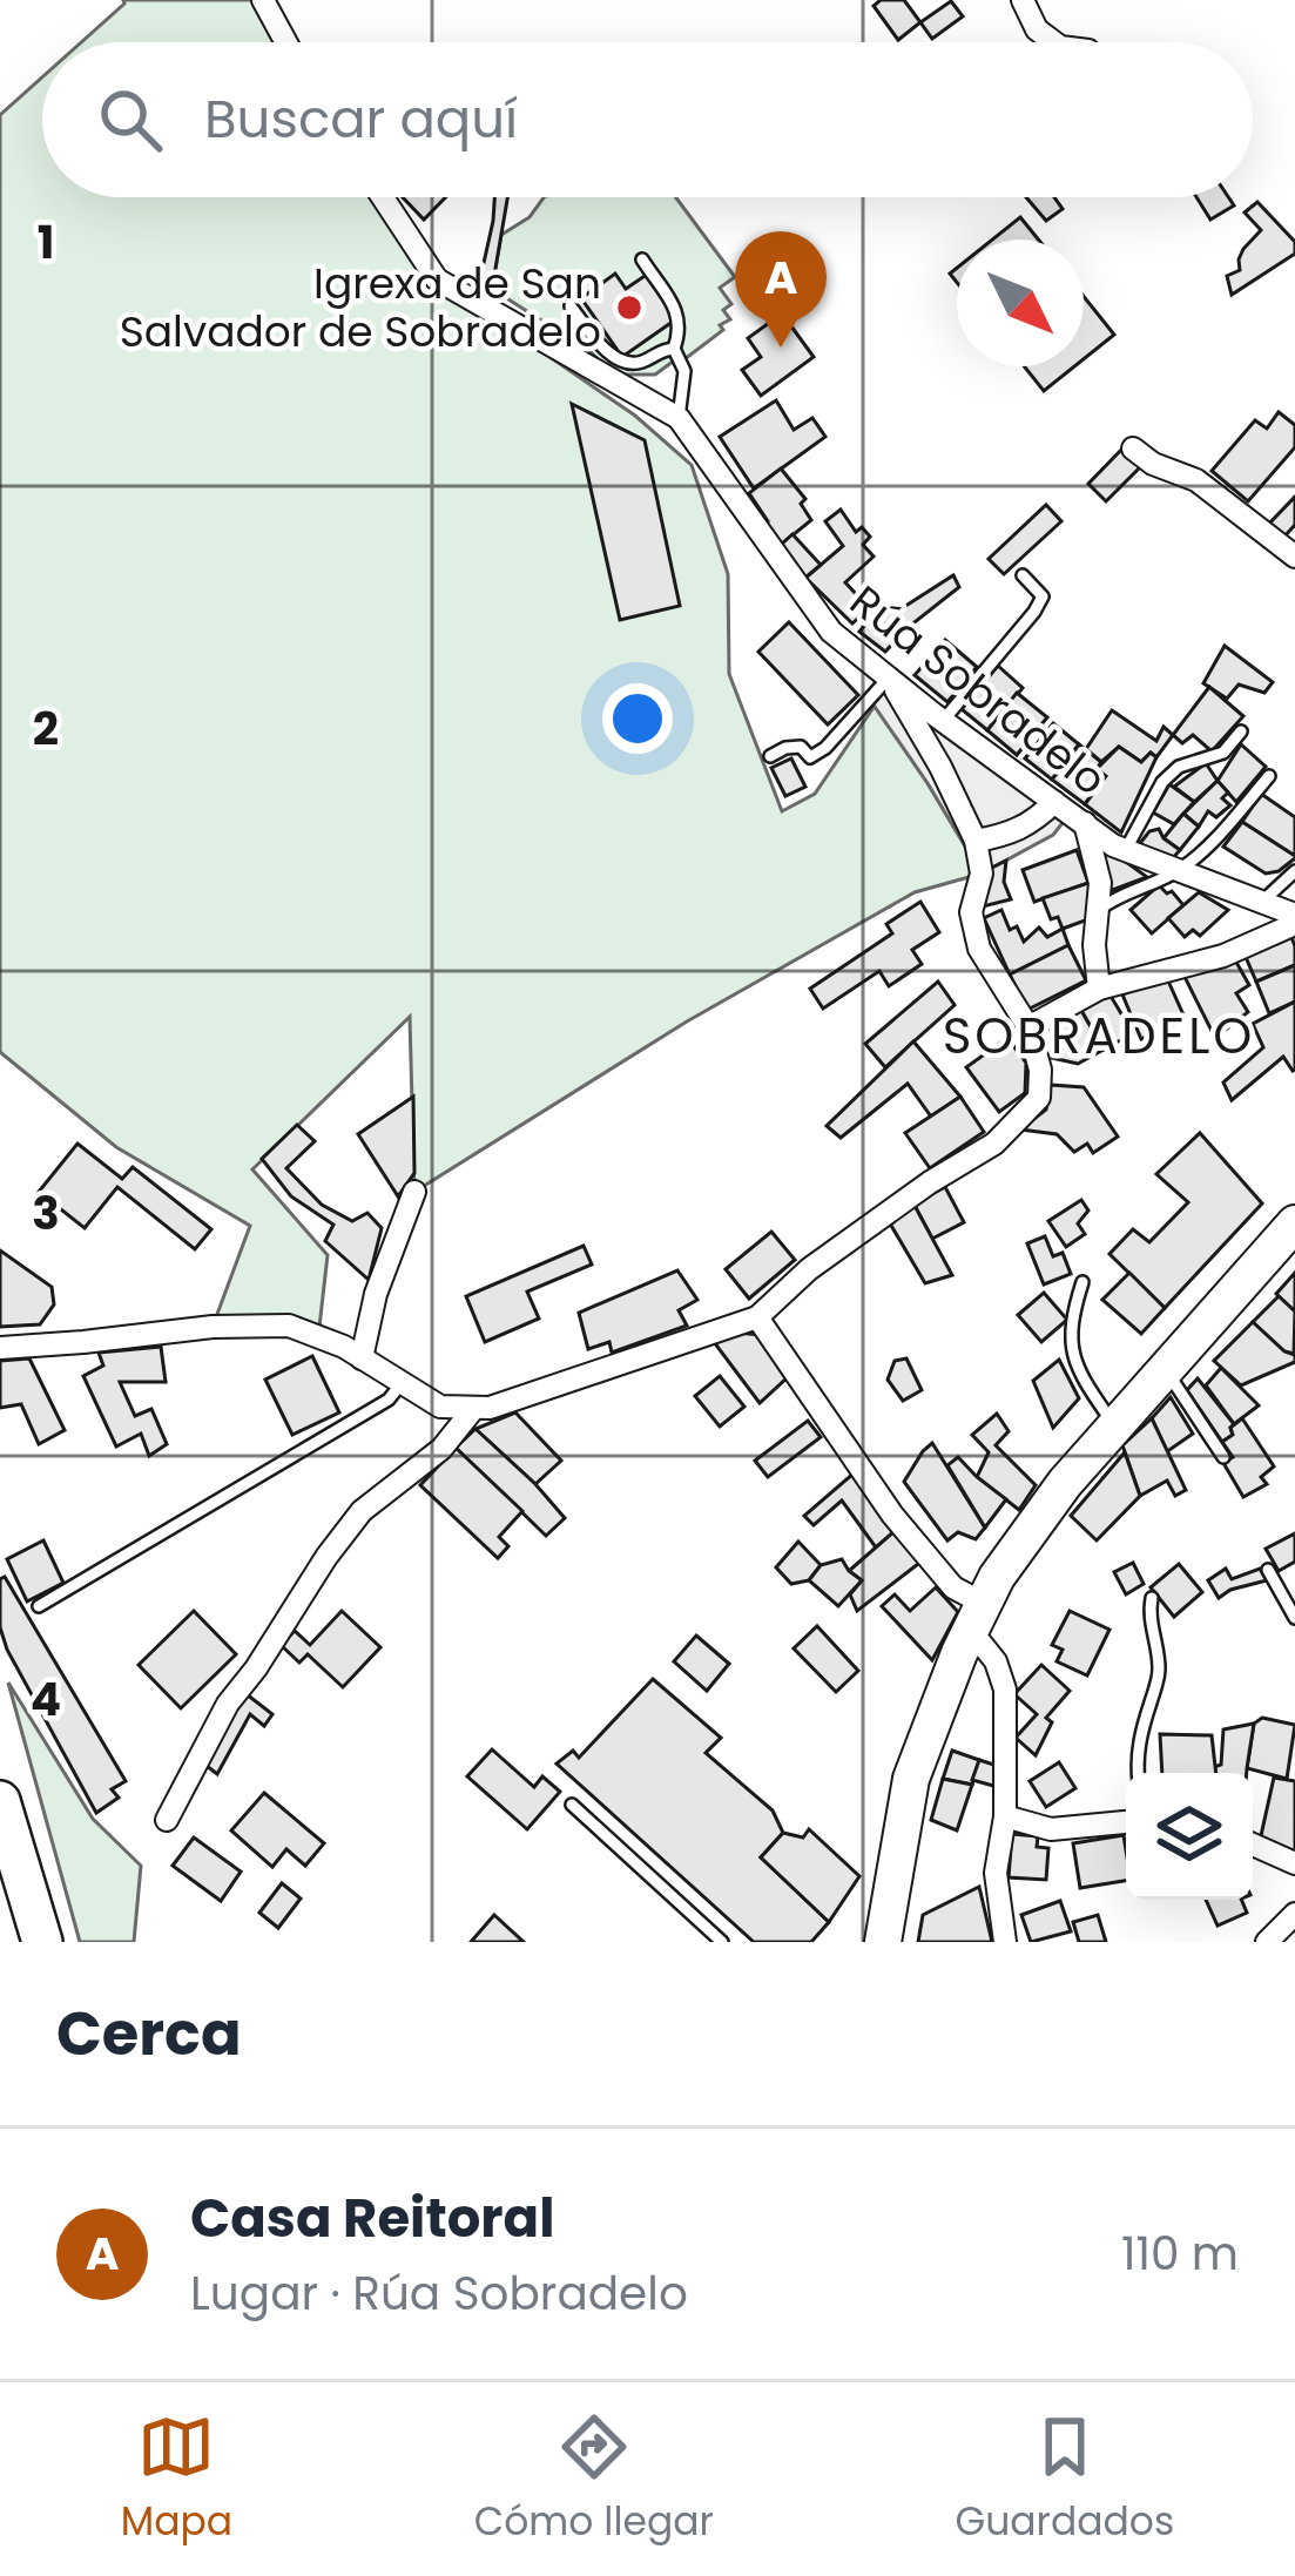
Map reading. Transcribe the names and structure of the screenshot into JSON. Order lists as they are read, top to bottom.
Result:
{
  "streets": {
    "street": ["Rúa Sobradelo"]
  },
  "districts": ["SOBRADELO"],
  "places": ["Igrexa de San Salvador de Sobradelo"],
  "north": "bottom right",
  "page": {
    "search": "Buscar aquí",
    "pins": "A",
    "heading": "Cerca",
    "list": [
      {
        "mark": "A",
        "name": "Casa Reitoral",
        "note": "Lugar · Rúa Sobradelo",
        "value": "110 m"
      }
    ],
    "nav": ["Mapa", "Cómo llegar", "Guardados"]
  },
  "grid": {
    "rows": [
      "1",
      "2",
      "3",
      "4"
    ]
  }
}
